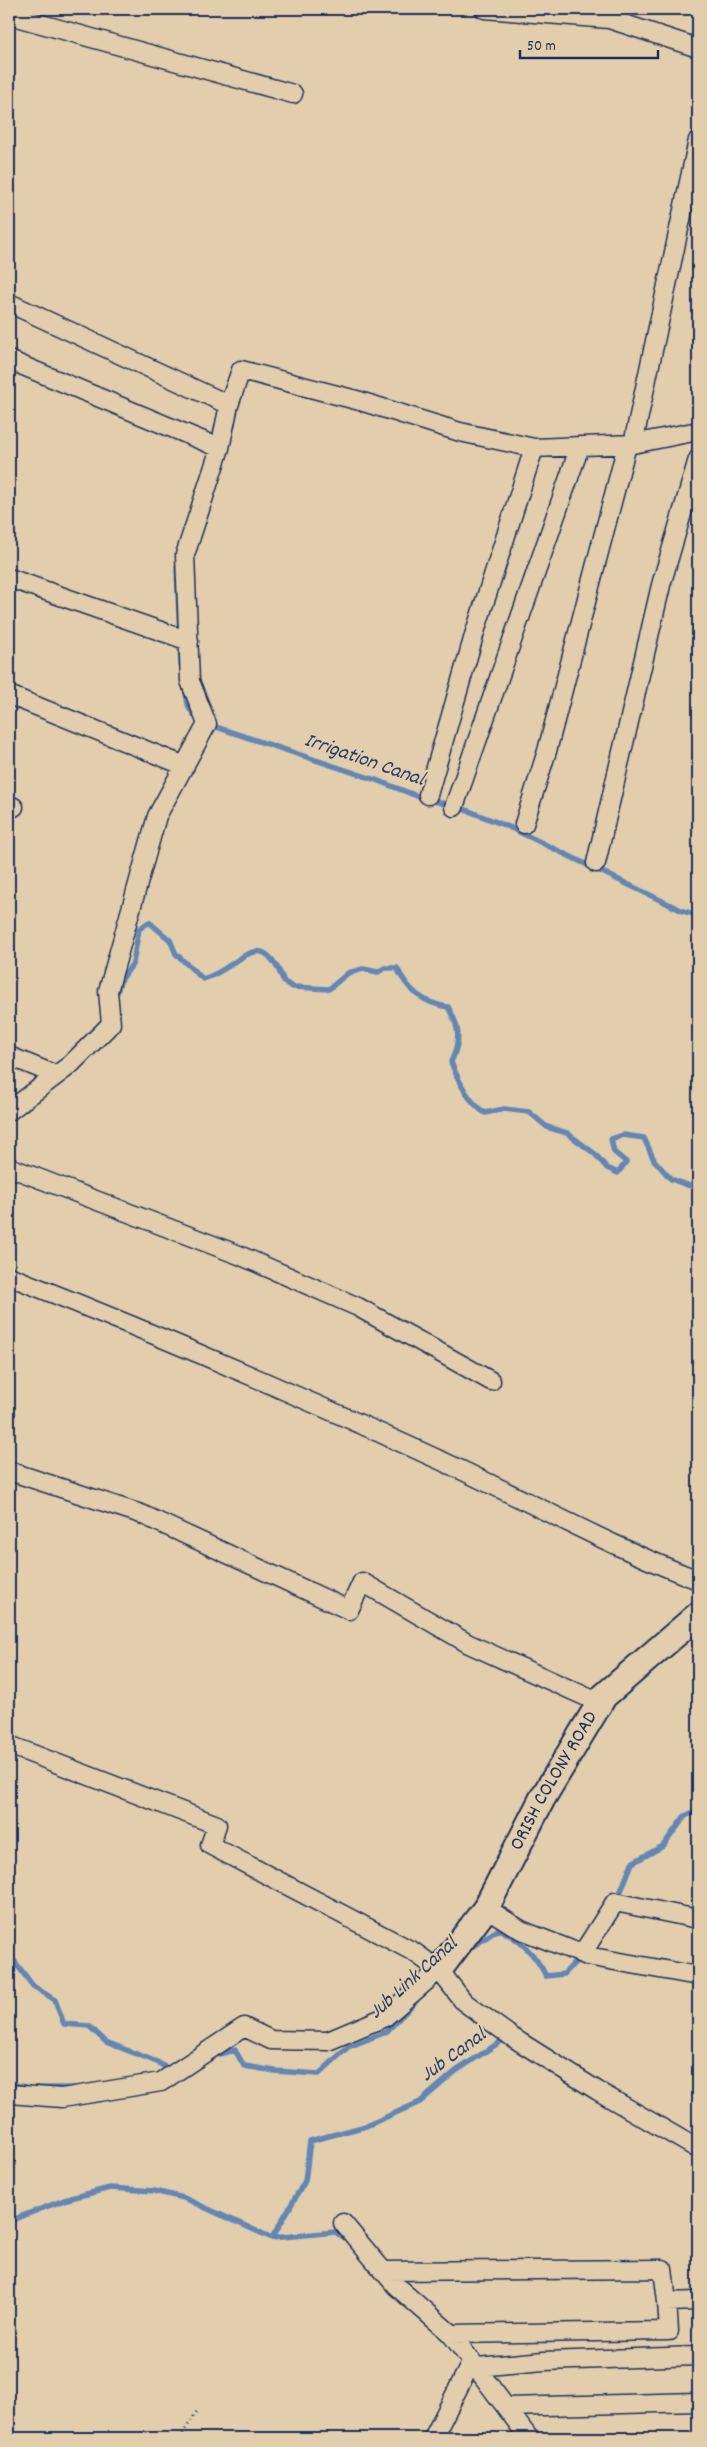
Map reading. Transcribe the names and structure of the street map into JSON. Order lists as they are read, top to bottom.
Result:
{
  "streets": {
    "street": ["ORISH COLONY ROAD"]
  },
  "water": ["Irrigation Canal", "Jub Link Canal", "Jub Canal"],
  "scale_bar": "50 m"
}
